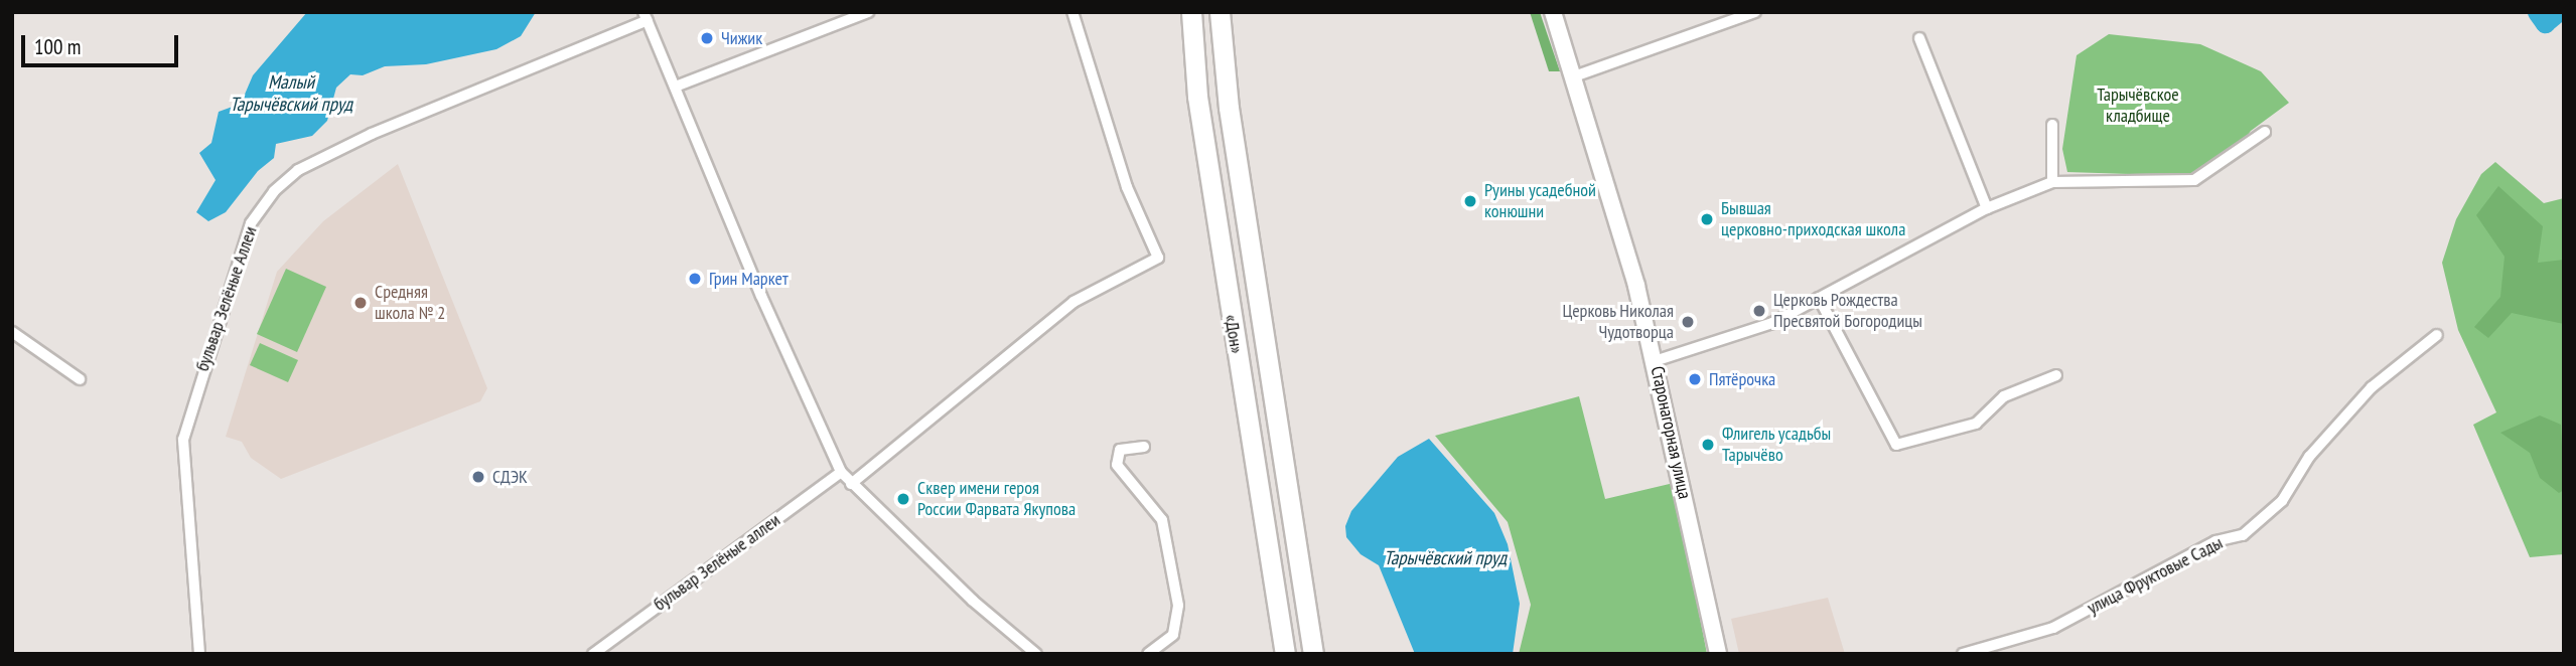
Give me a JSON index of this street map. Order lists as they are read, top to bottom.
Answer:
{
  "streets": {
    "highway": ["«Дон»"],
    "main road": ["Старонагорная улица"],
    "street": ["бульвар Зелёные Аллеи", "бульвар Зелёные аллеи", "улица Фруктовые Сады"]
  },
  "water": ["Малый Тарычёвский пруд", "Тарычёвский пруд"],
  "parks": ["Тарычёвское кладбище"],
  "places": [
    "Чижик",
    "Руины усадебной конюшни",
    "Бывшая церковно-приходская школа",
    "Грин Маркет",
    "Средняя школа № 2",
    "Церковь Рождества Пресвятой Богородицы",
    "Церковь Николая Чудотворца",
    "Пятёрочка",
    "Флигель усадьбы Тарычёво",
    "СДЭК",
    "Сквер имени героя России Фарвата Якупова"
  ],
  "scale_bar": "100 m"
}
